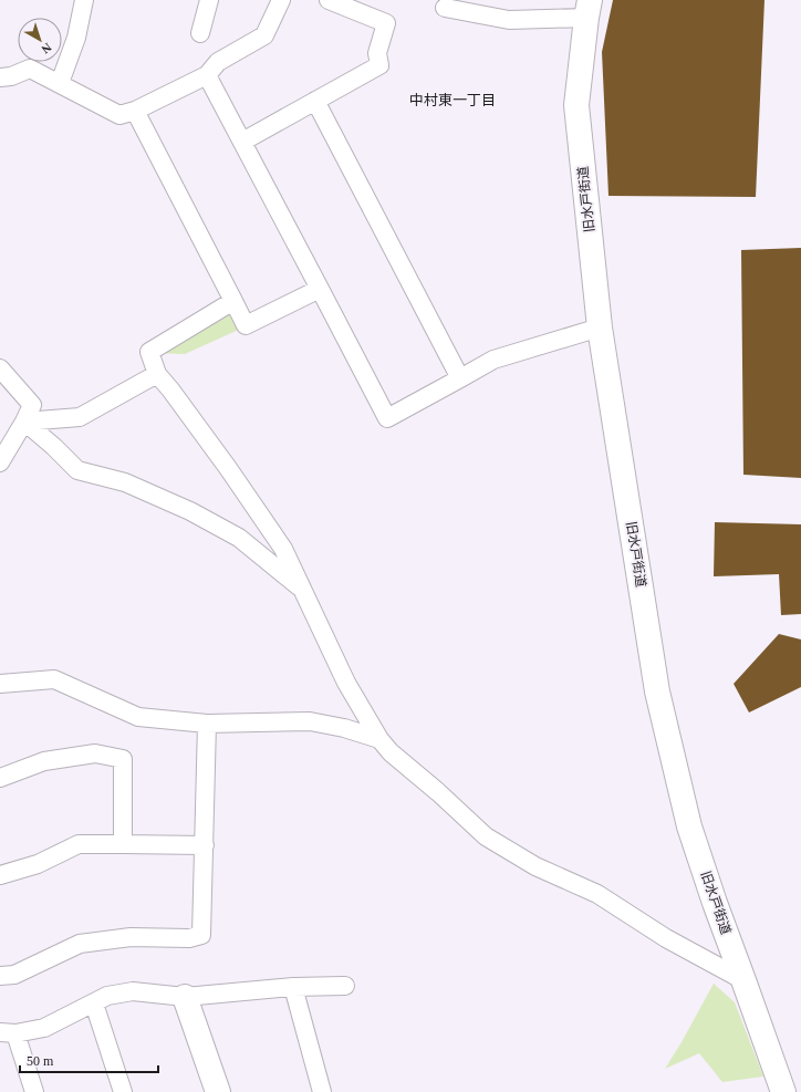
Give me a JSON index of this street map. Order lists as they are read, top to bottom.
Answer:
{
  "streets": {
    "street": ["旧水戸街道"]
  },
  "districts": ["中村東一丁目"],
  "scale_bar": "50 m",
  "north": "bottom right"
}
